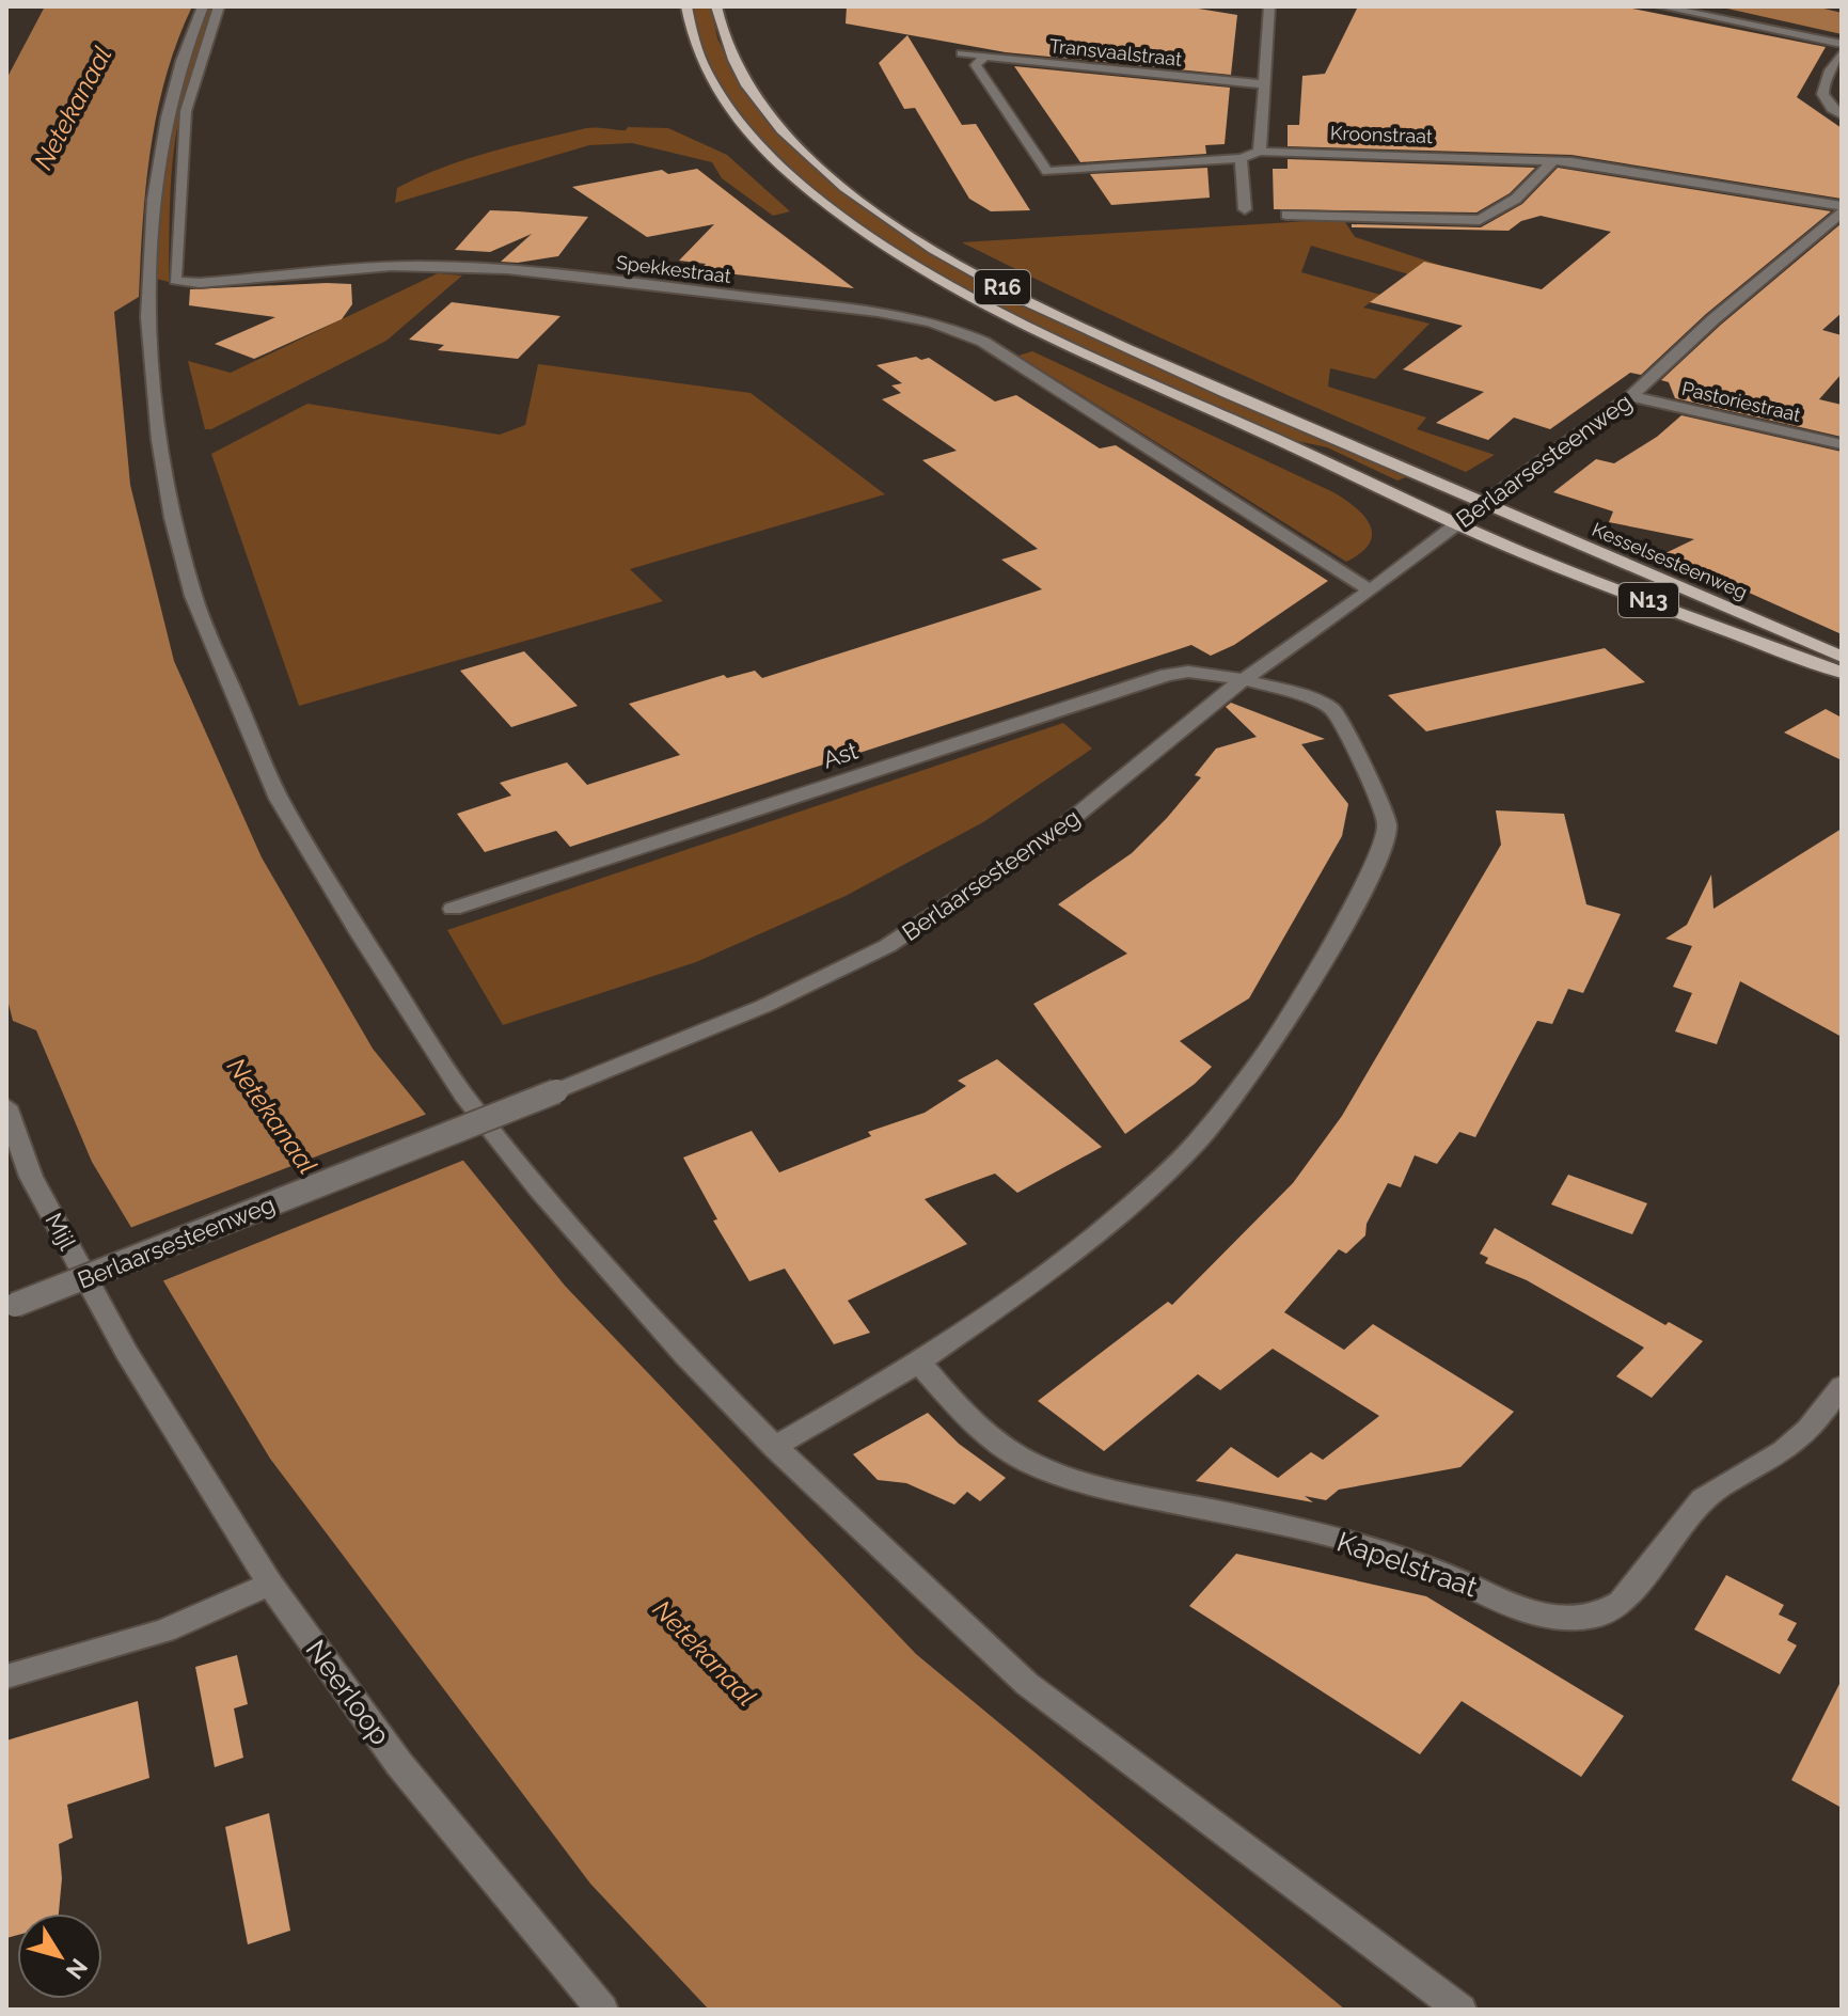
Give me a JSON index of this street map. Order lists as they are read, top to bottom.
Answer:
{
  "streets": {
    "main road": ["R16", "Kesselsesteenweg", "N13"],
    "street": [
      "Transvaalstraat",
      "Kroonstraat",
      "Spekkestraat",
      "Pastoriestraat",
      "Berlaarsesteenweg",
      "Ast",
      "Mijl",
      "Kapelstraat",
      "Neerloop"
    ]
  },
  "crossings": [
    ["Transvaalstraat", "Kroonstraat"],
    ["Kroonstraat", "Berlaarsesteenweg"],
    ["Spekkestraat", "Berlaarsesteenweg"],
    ["R16", "Berlaarsesteenweg"],
    ["R16", "Kesselsesteenweg"],
    ["Pastoriestraat", "Berlaarsesteenweg"],
    ["Berlaarsesteenweg", "Kesselsesteenweg"],
    ["Berlaarsesteenweg", "Ast"],
    ["Mijl", "Neerloop"]
  ],
  "water": ["Netekanaal"],
  "north": "bottom right"
}
